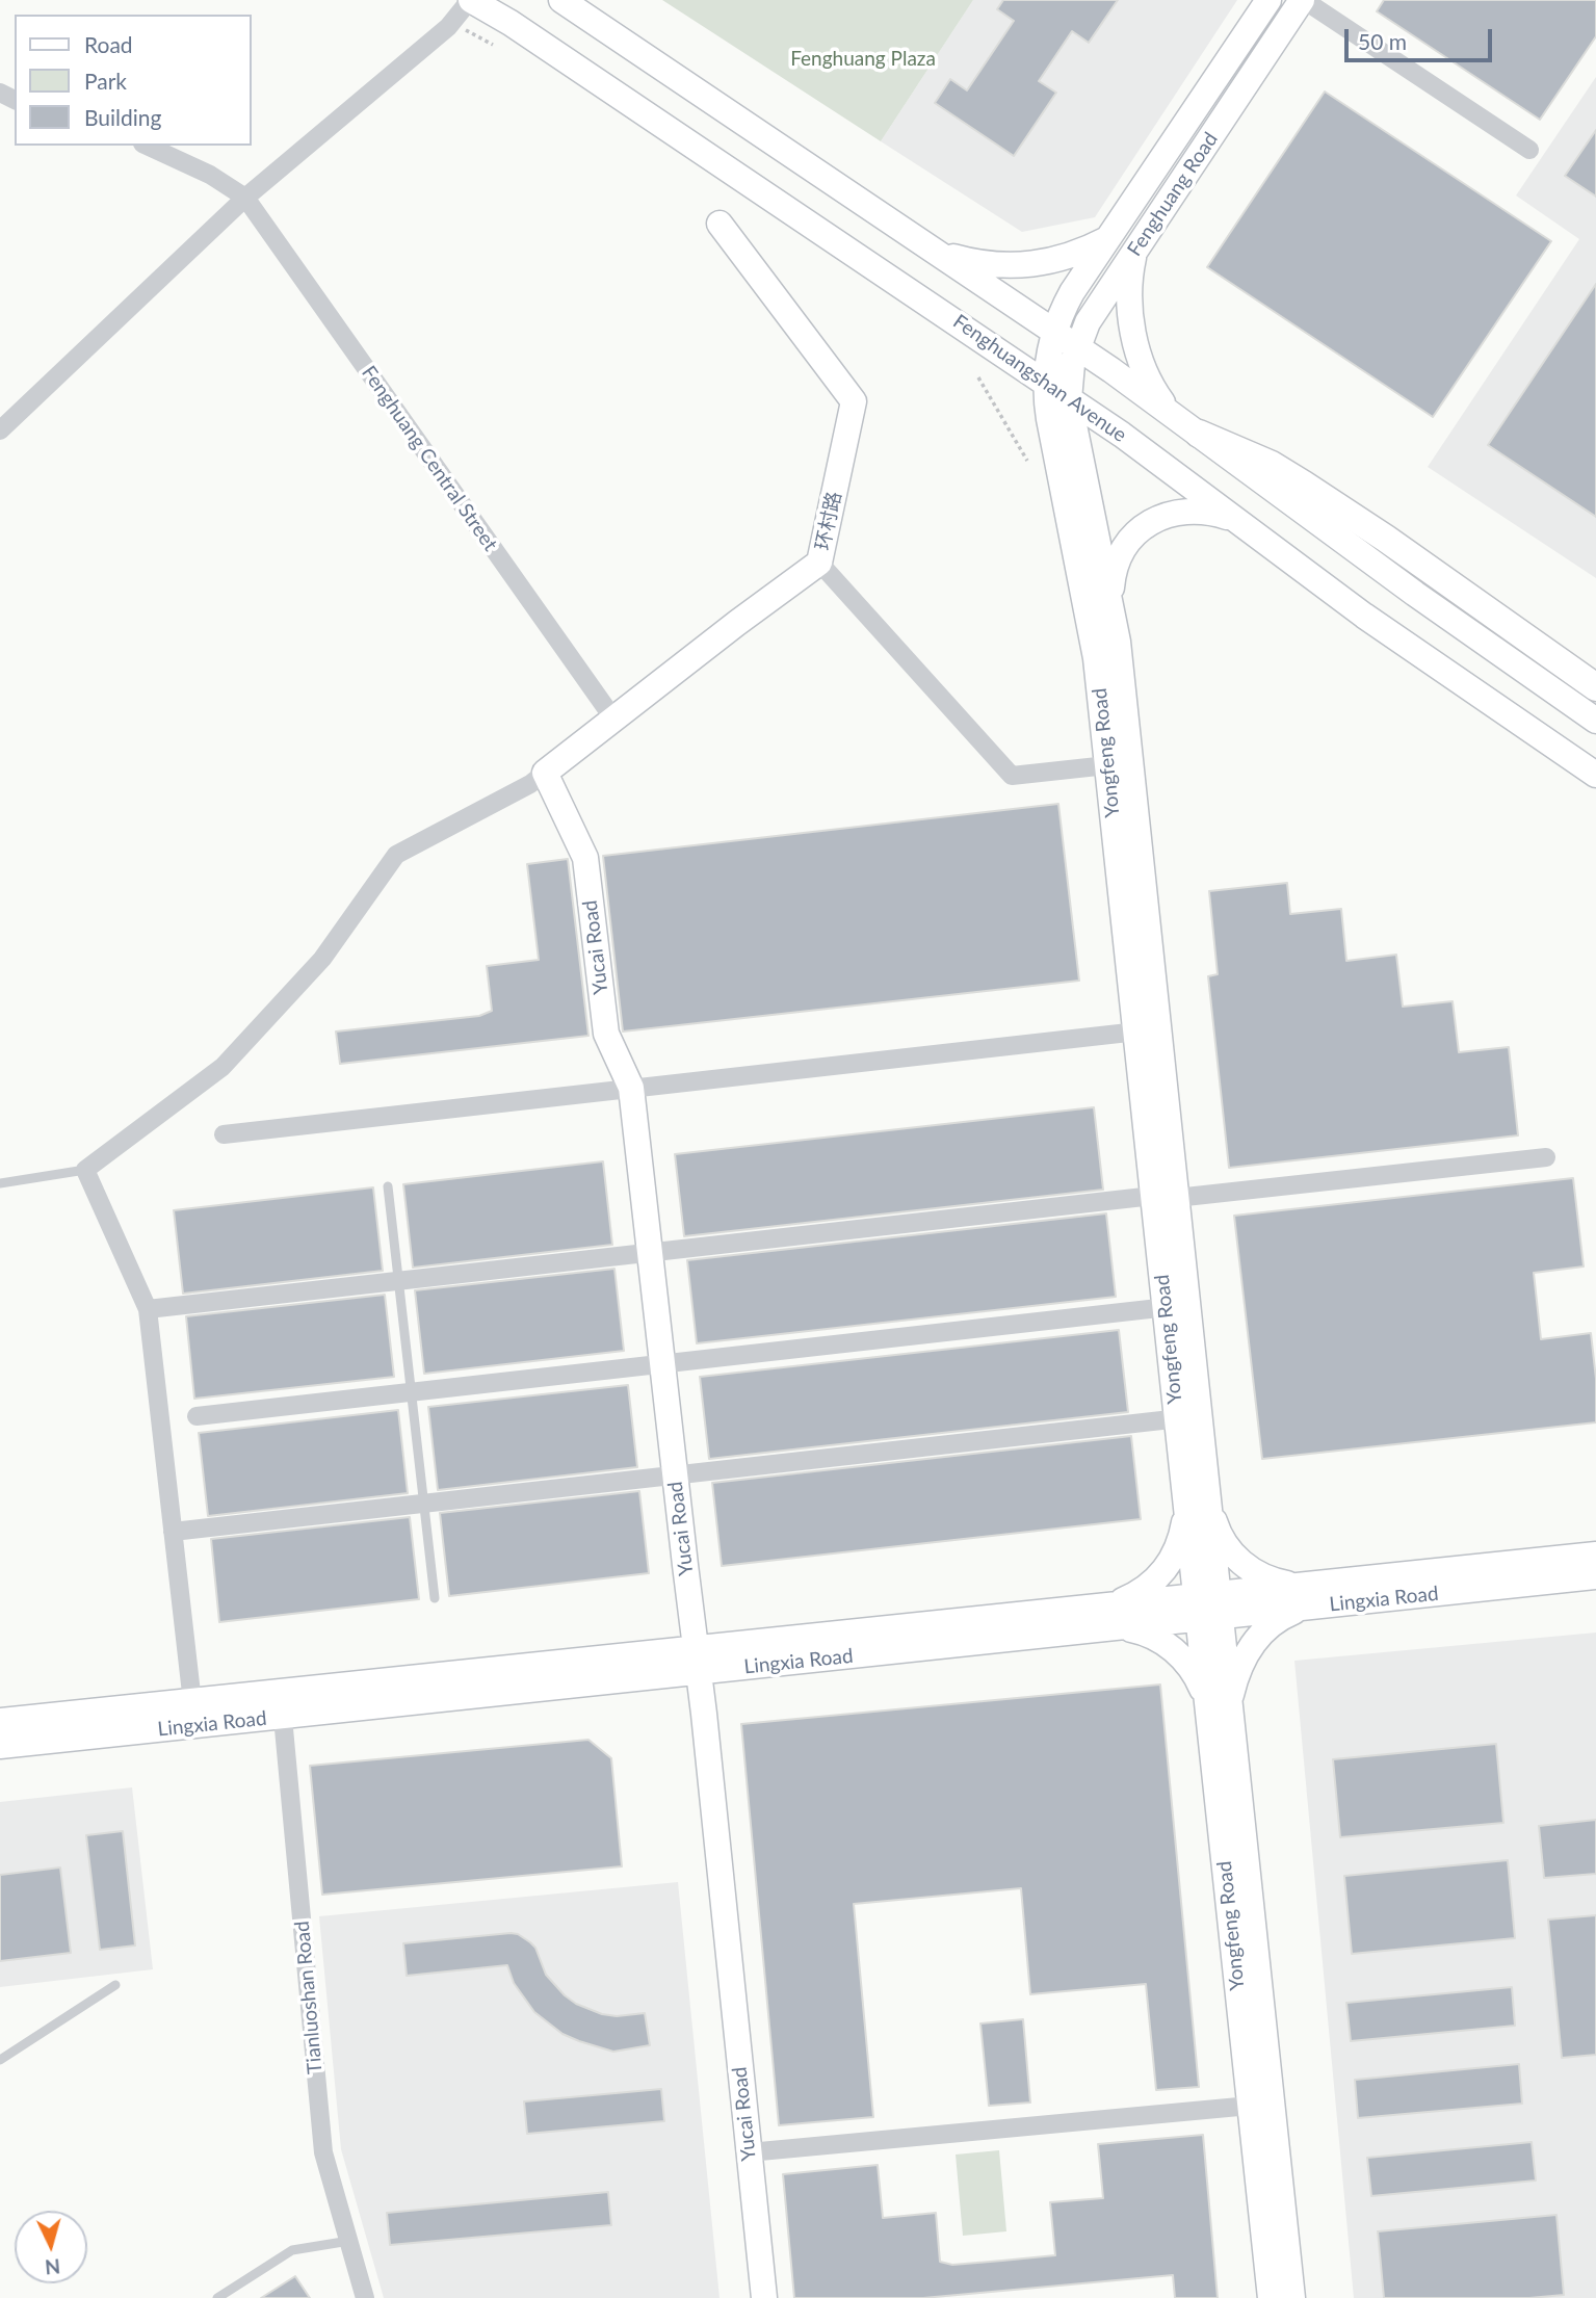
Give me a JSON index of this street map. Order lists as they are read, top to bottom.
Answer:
{
  "streets": {
    "street": [
      "Fenghuang Road",
      "Fenghuangshan Avenue",
      "Fenghuang Central Street",
      "环村路",
      "Yongfeng Road",
      "Yucai Road",
      "Lingxia Road",
      "Tianluoshan Road"
    ]
  },
  "crossings": [
    ["Fenghuang Road", "Fenghuangshan Avenue"],
    ["Fenghuang Road", "Yongfeng Road"],
    ["Fenghuangshan Avenue", "Yongfeng Road"],
    ["Fenghuang Central Street", "环村路"],
    ["环村路", "Yucai Road"],
    ["Yongfeng Road", "Lingxia Road"],
    ["Yucai Road", "Lingxia Road"],
    ["Lingxia Road", "Tianluoshan Road"]
  ],
  "parks": ["Fenghuang Plaza"],
  "legend": ["Road", "Park", "Building"],
  "scale_bar": "50 m",
  "north": "bottom"
}
